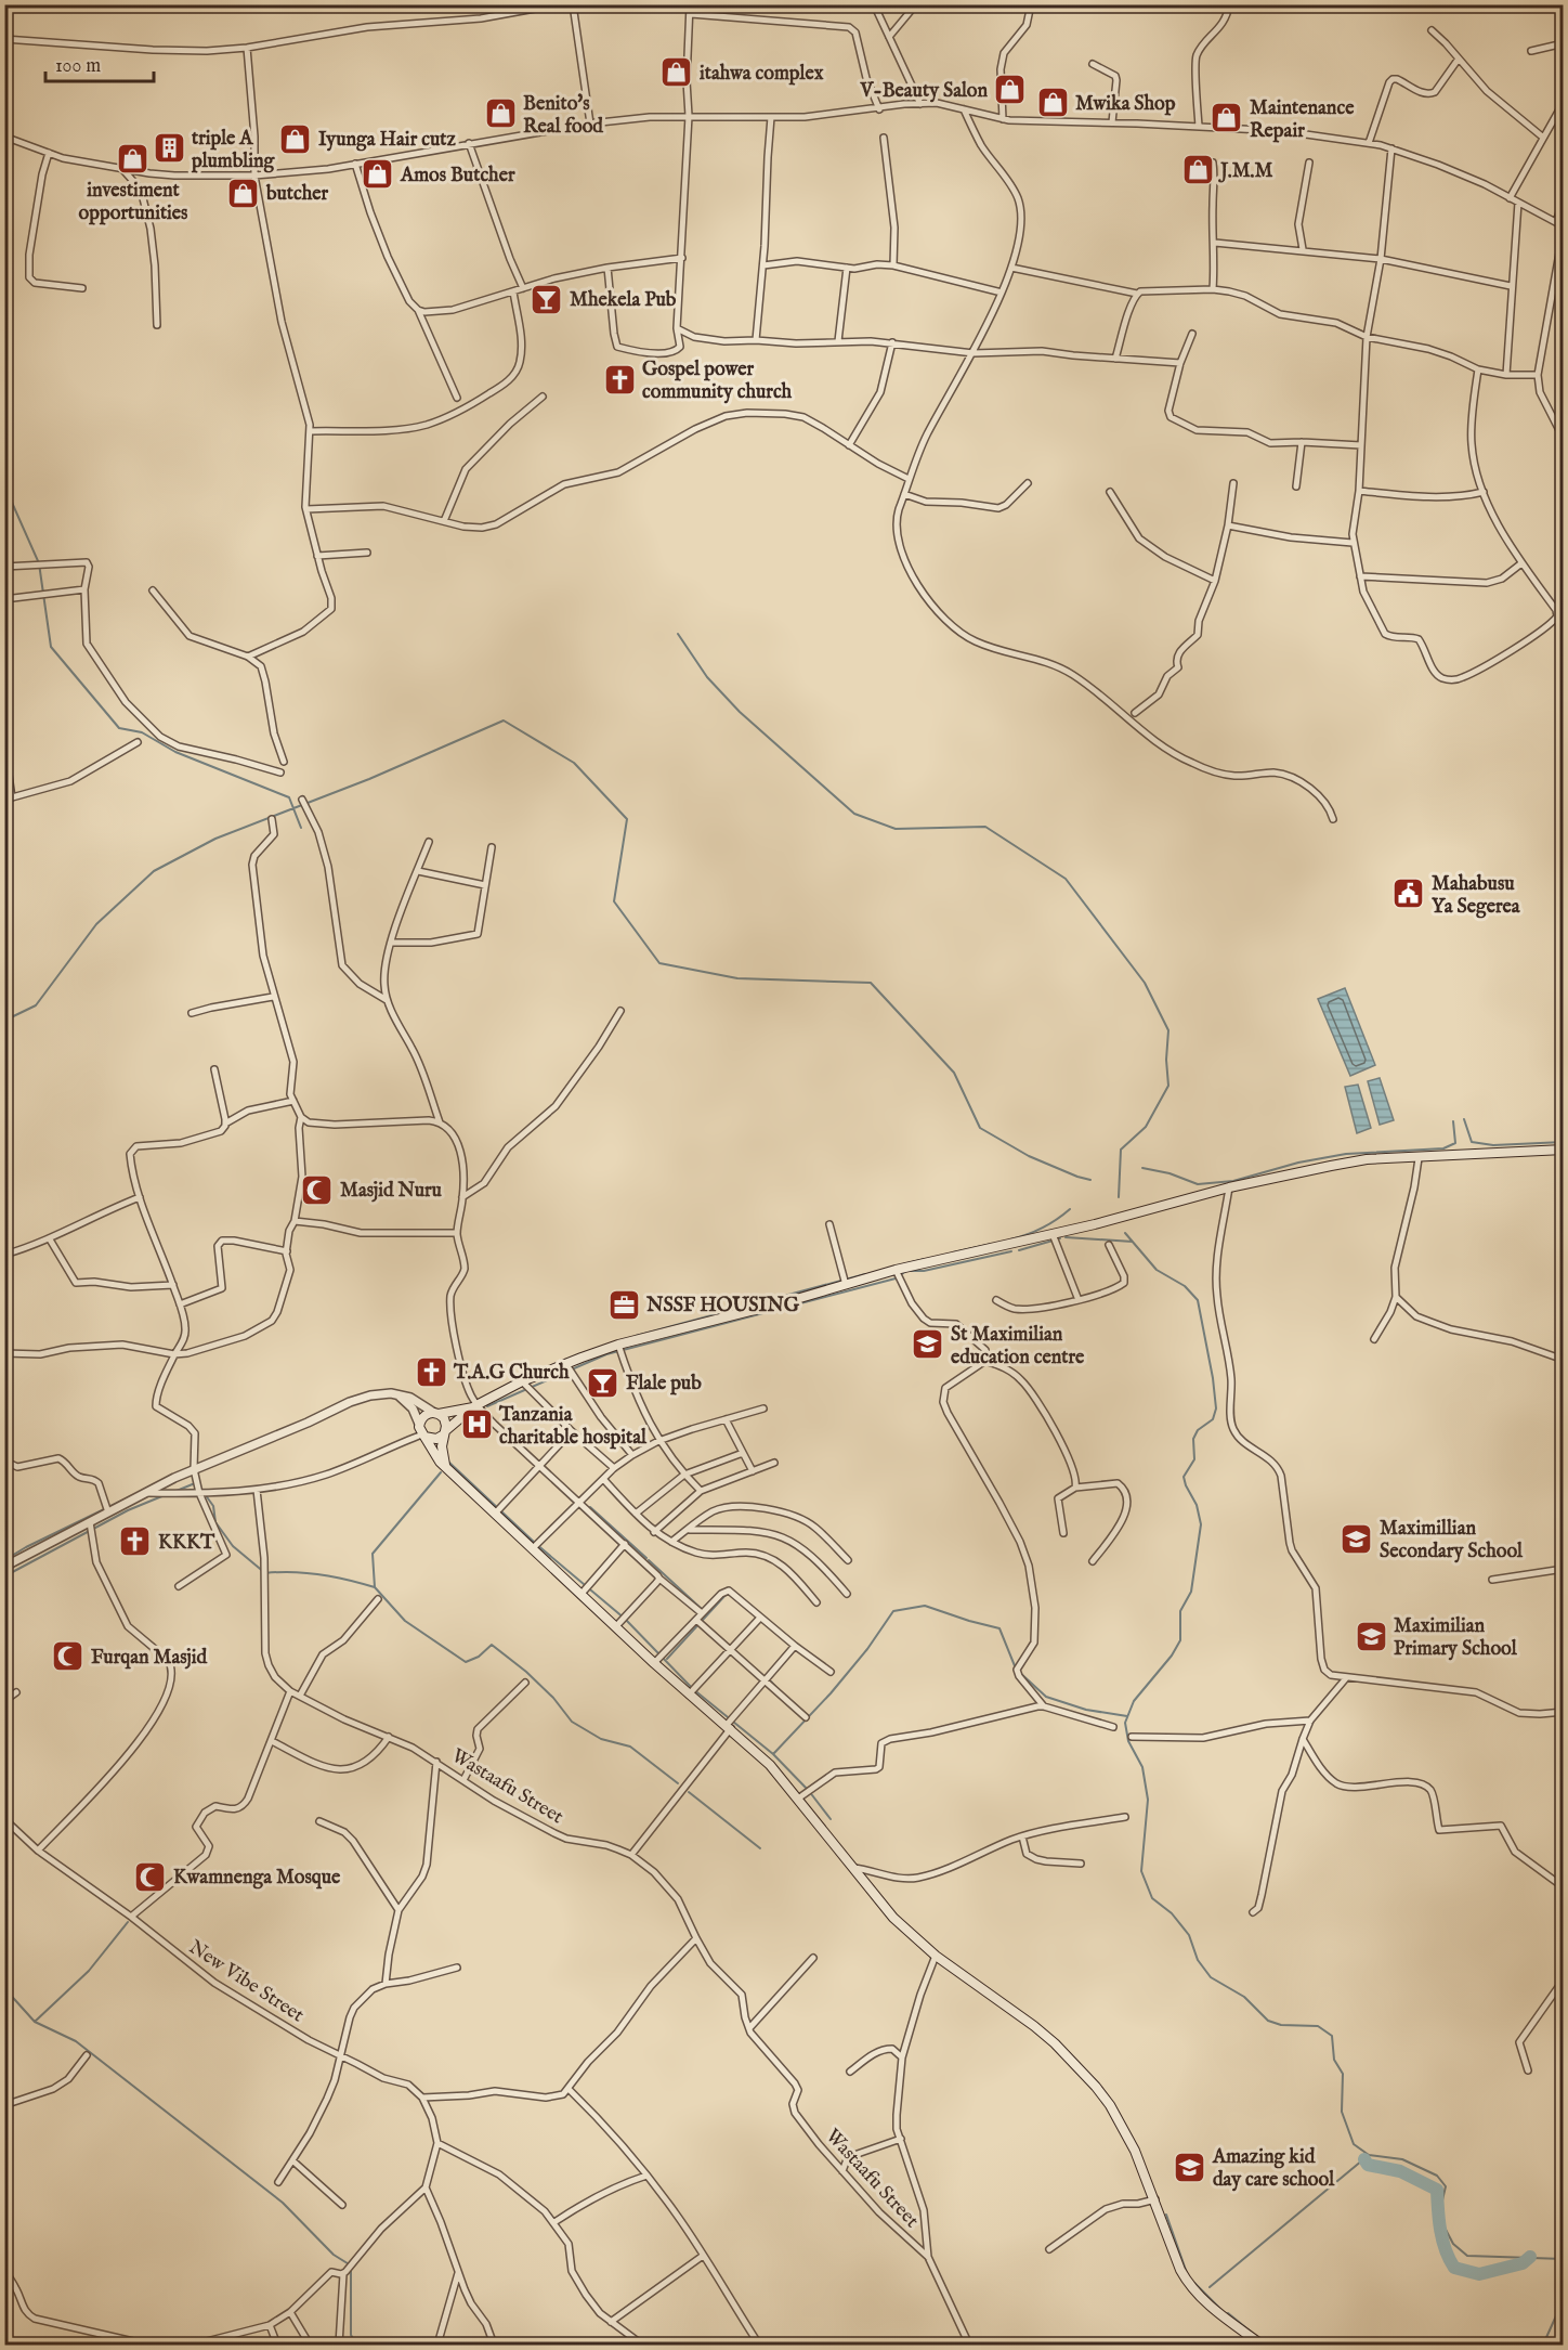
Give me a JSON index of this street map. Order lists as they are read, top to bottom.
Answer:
{
  "streets": {
    "street": ["Wastaafu Street", "New Vibe Street"]
  },
  "places": {
    "shop": [
      "itahwa complex",
      "V-Beauty Salon",
      "Mwika Shop",
      "Benito's Real food",
      "Maintenance Repair",
      "Iyunga Hair cutz",
      "investiment opportunities",
      "J.M.M",
      "Amos Butcher",
      "butcher"
    ],
    "building": ["triple A plumbling"],
    "bar": ["Mhekela Pub", "Flale pub"],
    "church": ["Gospel power community church", "T.A.G Church", "KKKT"],
    "public building": ["Mahabusu Ya Segerea"],
    "mosque": ["Masjid Nuru", "Furqan Masjid", "Kwamnenga Mosque"],
    "office": ["NSSF HOUSING"],
    "school or university": [
      "St Maximilian education centre",
      "Maximillian Secondary School",
      "Maximilian Primary School",
      "Amazing kid day care school"
    ],
    "hospital": ["Tanzania charitable hospital"]
  },
  "scale_bar": "100 m"
}
